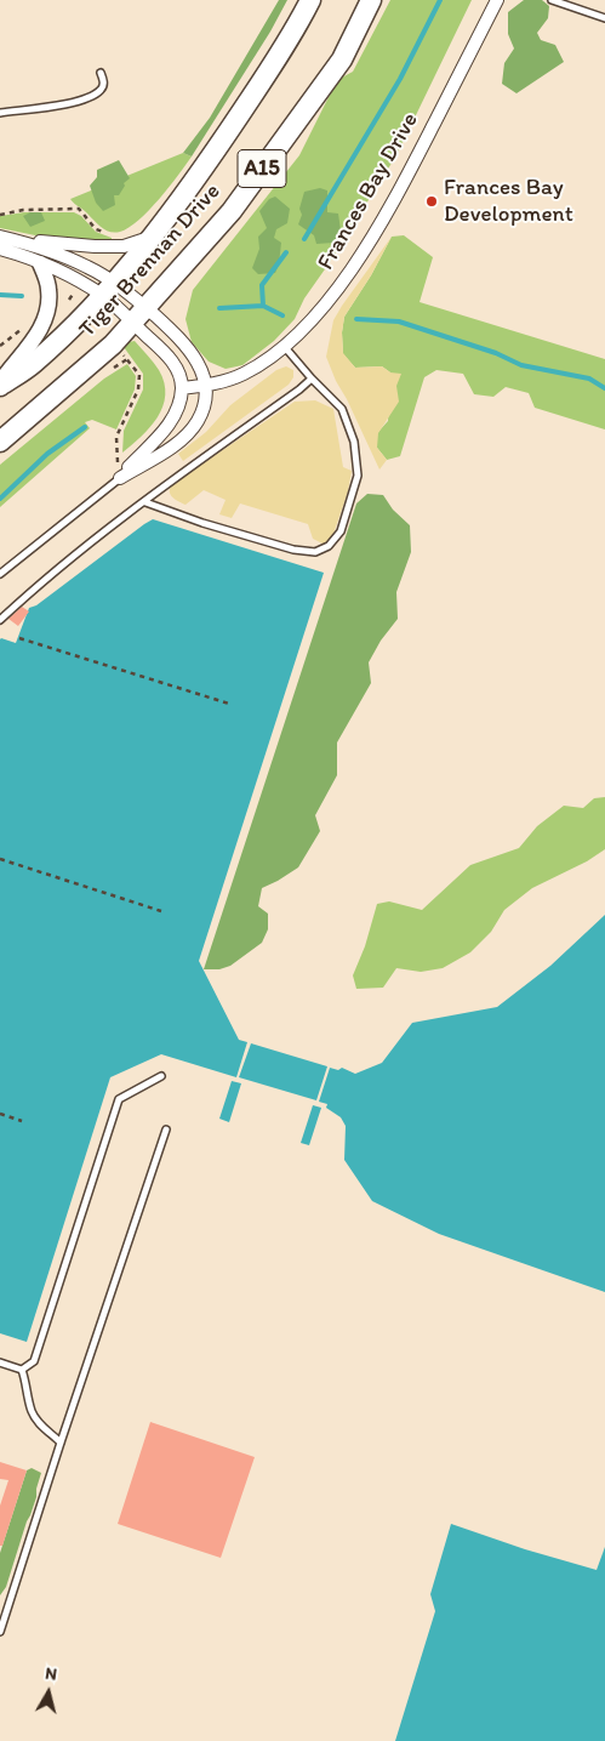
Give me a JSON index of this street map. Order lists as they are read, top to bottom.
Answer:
{
  "streets": {
    "main road": ["A15", "Tiger Brennan Drive"],
    "street": ["Frances Bay Drive"]
  },
  "places": ["Frances Bay Development"],
  "north": "top"
}
